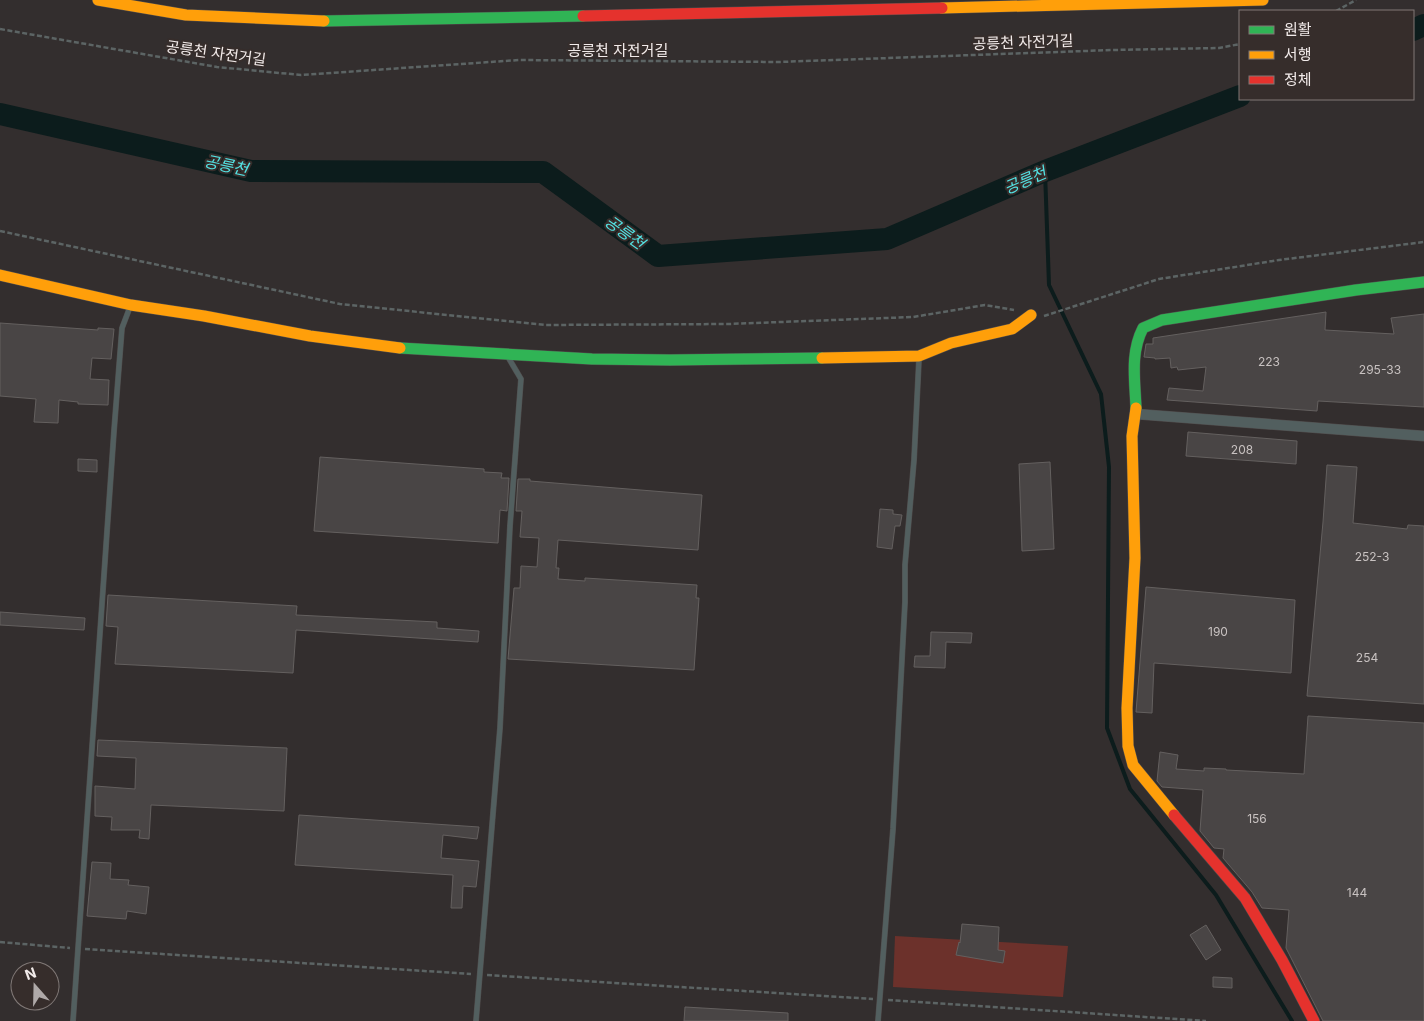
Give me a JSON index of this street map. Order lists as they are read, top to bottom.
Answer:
{
  "streets": {
    "path": ["공릉천 자전거길"]
  },
  "water": ["공릉천"],
  "house_numbers": [
    "223",
    "295-33",
    "208",
    "252-3",
    "190",
    "254",
    "156",
    "144"
  ],
  "legend": ["원활", "서행", "정체"],
  "north": "top"
}
